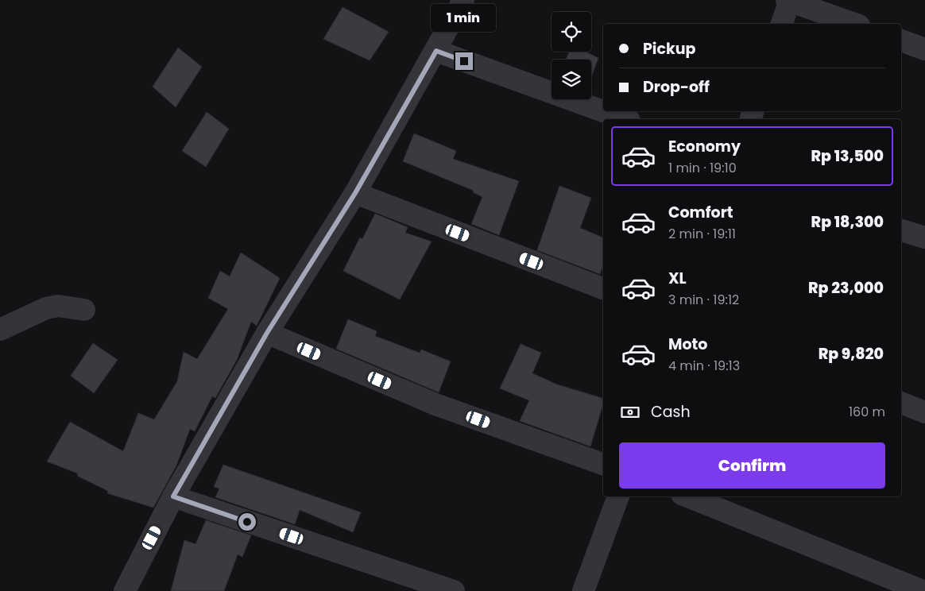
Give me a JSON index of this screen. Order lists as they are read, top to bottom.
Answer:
{
  "page": {
    "bubble": "1 min",
    "banner": ["Pickup", "Drop-off"],
    "list": [
      {
        "name": "Economy",
        "note": "1 min · 19:10",
        "value": "Rp 13,500"
      },
      {
        "name": "Comfort",
        "note": "2 min · 19:11",
        "value": "Rp 18,300"
      },
      {
        "name": "XL",
        "note": "3 min · 19:12",
        "value": "Rp 23,000"
      },
      {
        "name": "Moto",
        "note": "4 min · 19:13",
        "value": "Rp 9,820"
      }
    ],
    "pay": ["Cash", "160 m"],
    "buttons": "Confirm"
  }
}
